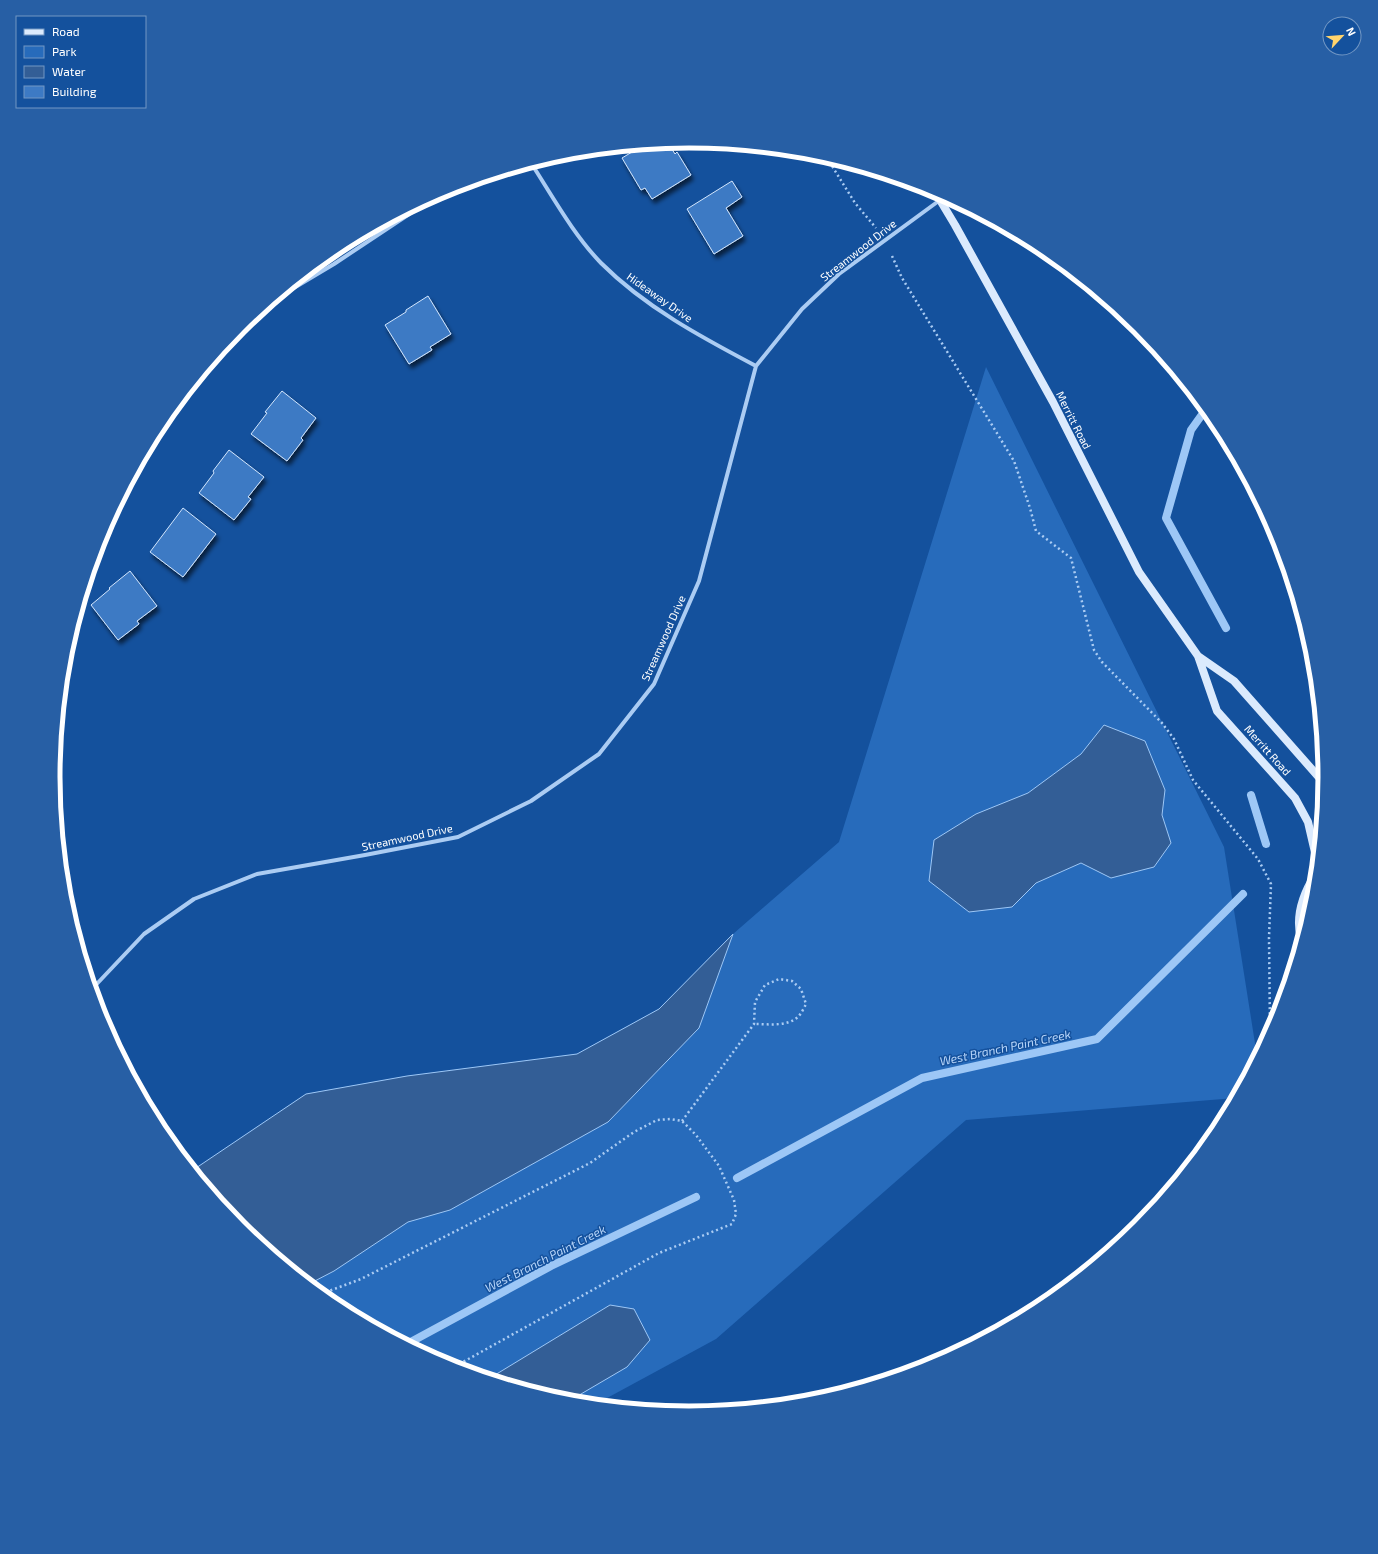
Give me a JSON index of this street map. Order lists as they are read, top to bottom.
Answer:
{
  "streets": {
    "street": ["Streamwood Drive", "Hideaway Drive", "Merritt Road"]
  },
  "crossings": [
    ["Streamwood Drive", "Hideaway Drive"],
    ["Streamwood Drive", "Merritt Road"]
  ],
  "water": ["West Branch Paint Creek"],
  "legend": [
    "Road",
    "Park",
    "Water",
    "Building"
  ],
  "north": "top right"
}
